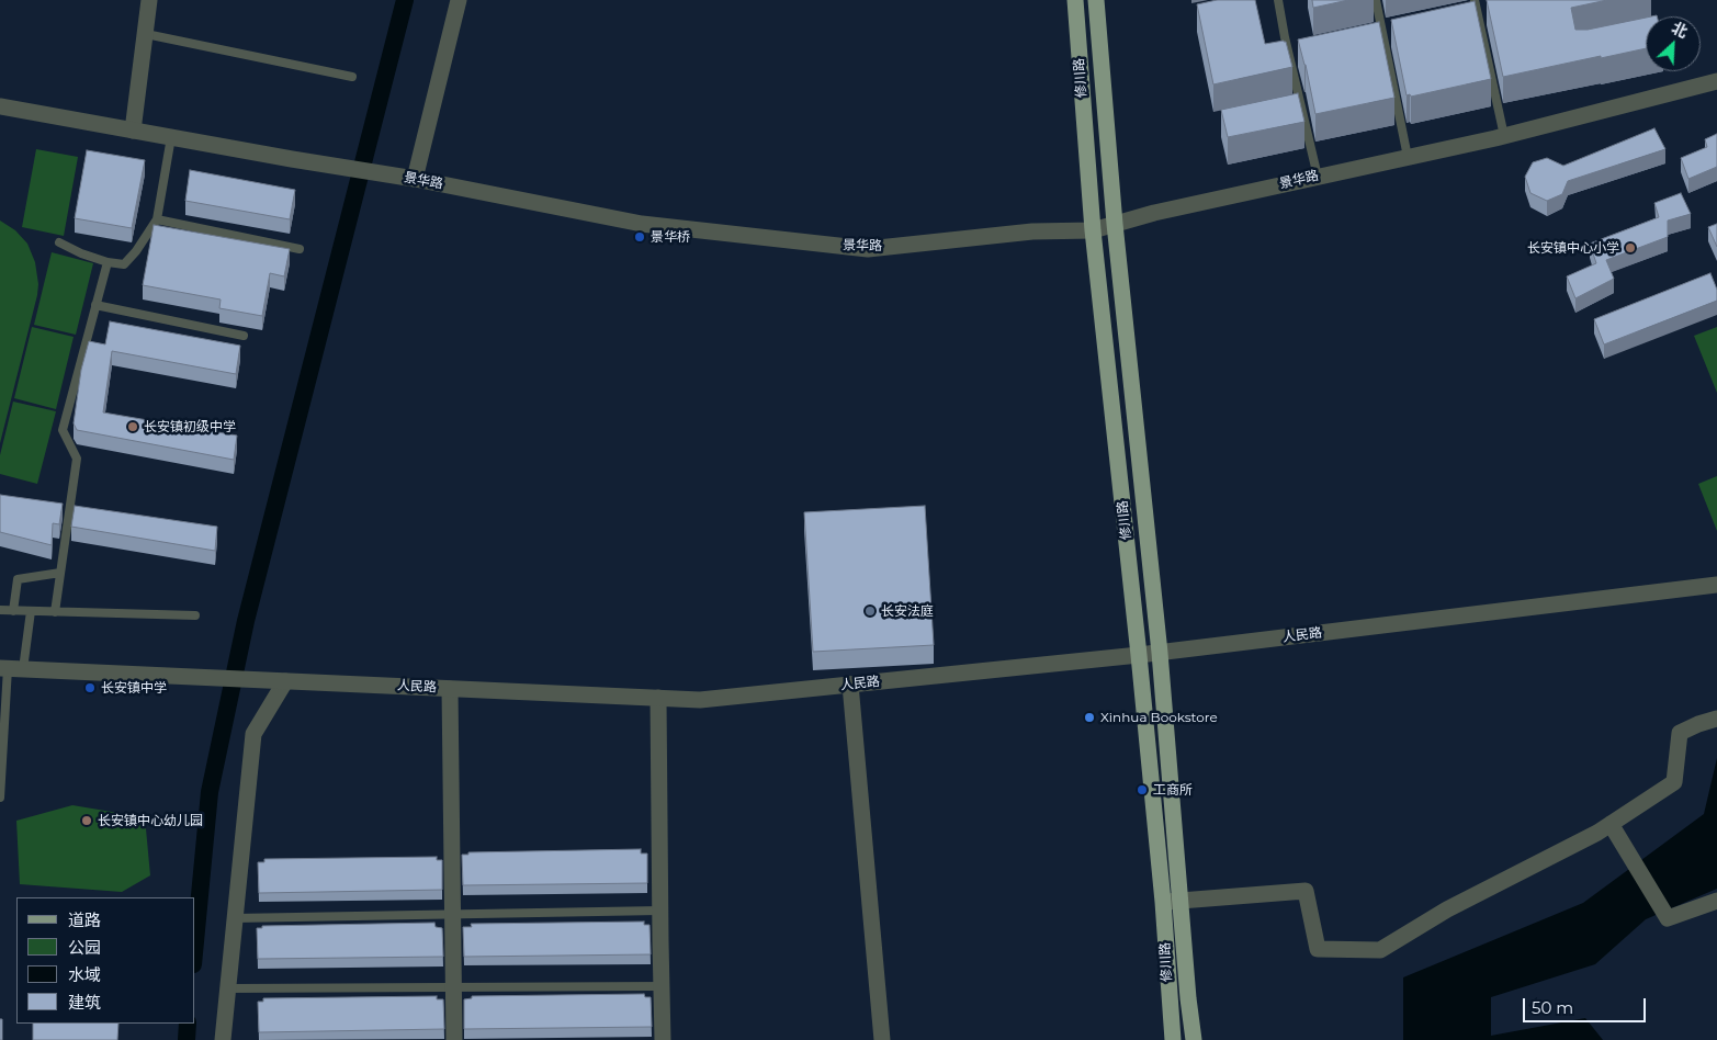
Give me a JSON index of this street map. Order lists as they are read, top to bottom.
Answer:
{
  "streets": {
    "main road": ["修川路"],
    "street": ["景华路", "人民路"]
  },
  "crossings": [
    ["修川路", "景华路"],
    ["修川路", "人民路"]
  ],
  "places": [
    "景华桥",
    "长安镇中心小学",
    "长安镇初级中学",
    "长安法庭",
    "长安镇中学",
    "Xinhua Bookstore",
    "工商所",
    "长安镇中心幼儿园"
  ],
  "legend": [
    "道路",
    "公园",
    "水域",
    "建筑"
  ],
  "scale_bar": "50 m",
  "north": "top right"
}
